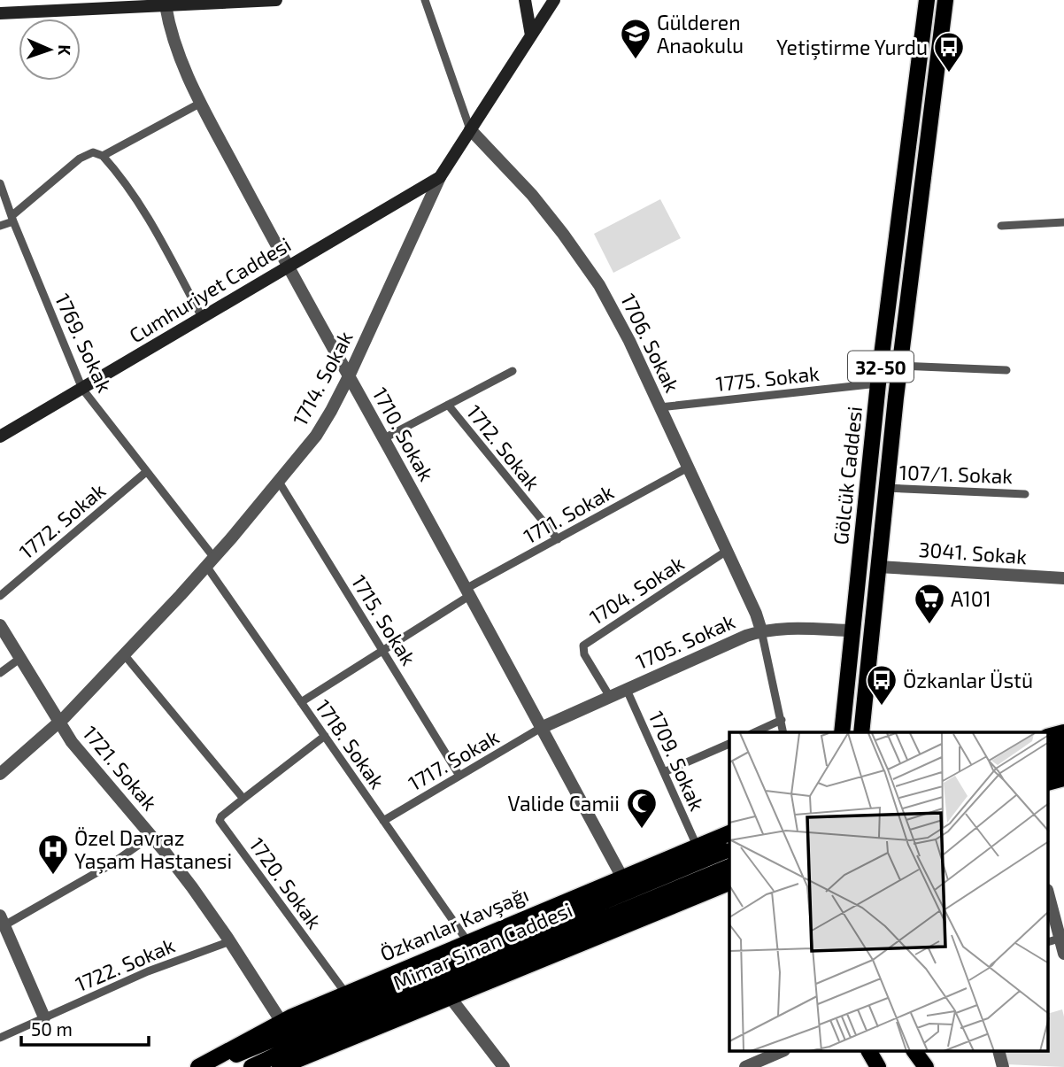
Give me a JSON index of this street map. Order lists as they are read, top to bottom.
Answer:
{
  "streets": {
    "main road": [
      "32-50",
      "Gölcük Caddesi",
      "Özkanlar Kavşağı",
      "Mimar Sinan Caddesi"
    ],
    "street": [
      "Cumhuriyet Caddesi",
      "1706. Sokak",
      "1714. Sokak",
      "1710. Sokak",
      "3041. Sokak",
      "1705. Sokak",
      "1721. Sokak"
    ],
    "lane": [
      "1769. Sokak",
      "1775. Sokak",
      "1712. Sokak",
      "107/1. Sokak",
      "1711. Sokak",
      "1772. Sokak",
      "1704. Sokak",
      "1715. Sokak",
      "1718. Sokak",
      "1717. Sokak",
      "1709. Sokak",
      "1720. Sokak",
      "1722. Sokak"
    ]
  },
  "crossings": [
    ["Cumhuriyet Caddesi", "1769. Sokak"],
    ["Cumhuriyet Caddesi", "1714. Sokak"],
    ["Cumhuriyet Caddesi", "1710. Sokak"],
    ["1769. Sokak", "1714. Sokak"],
    ["1769. Sokak", "1772. Sokak"],
    ["1769. Sokak", "1718. Sokak"],
    ["1706. Sokak", "1714. Sokak"],
    ["1706. Sokak", "1775. Sokak"],
    ["1706. Sokak", "1711. Sokak"],
    ["1706. Sokak", "1704. Sokak"],
    ["1706. Sokak", "1705. Sokak"],
    ["1714. Sokak", "1710. Sokak"],
    ["1714. Sokak", "1715. Sokak"],
    ["1714. Sokak", "1718. Sokak"],
    ["1714. Sokak", "1721. Sokak"],
    ["1775. Sokak", "Gölcük Caddesi"],
    ["1710. Sokak", "1711. Sokak"],
    ["1710. Sokak", "1705. Sokak"],
    ["1710. Sokak", "1717. Sokak"],
    ["1710. Sokak", "Özkanlar Kavşağı"],
    ["1712. Sokak", "1711. Sokak"],
    ["107/1. Sokak", "Gölcük Caddesi"],
    ["Gölcük Caddesi", "3041. Sokak"],
    ["Gölcük Caddesi", "1705. Sokak"],
    ["1711. Sokak", "1715. Sokak"],
    ["1711. Sokak", "1718. Sokak"],
    ["1704. Sokak", "1705. Sokak"],
    ["1715. Sokak", "1717. Sokak"],
    ["1705. Sokak", "1717. Sokak"],
    ["1705. Sokak", "1709. Sokak"],
    ["1718. Sokak", "1717. Sokak"],
    ["1718. Sokak", "Özkanlar Kavşağı"],
    ["1709. Sokak", "Özkanlar Kavşağı"],
    ["1721. Sokak", "Özkanlar Kavşağı"],
    ["1721. Sokak", "1722. Sokak"],
    ["1720. Sokak", "Özkanlar Kavşağı"]
  ],
  "places": {
    "school or university": ["Gülderen Anaokulu"],
    "bus stop": ["Yetiştirme Yurdu", "Özkanlar Üstü"],
    "supermarket": ["A101"],
    "mosque": ["Valide Camii"],
    "hospital": ["Özel Davraz Yaşam Hastanesi"]
  },
  "scale_bar": "50 m",
  "north": "right"
}
